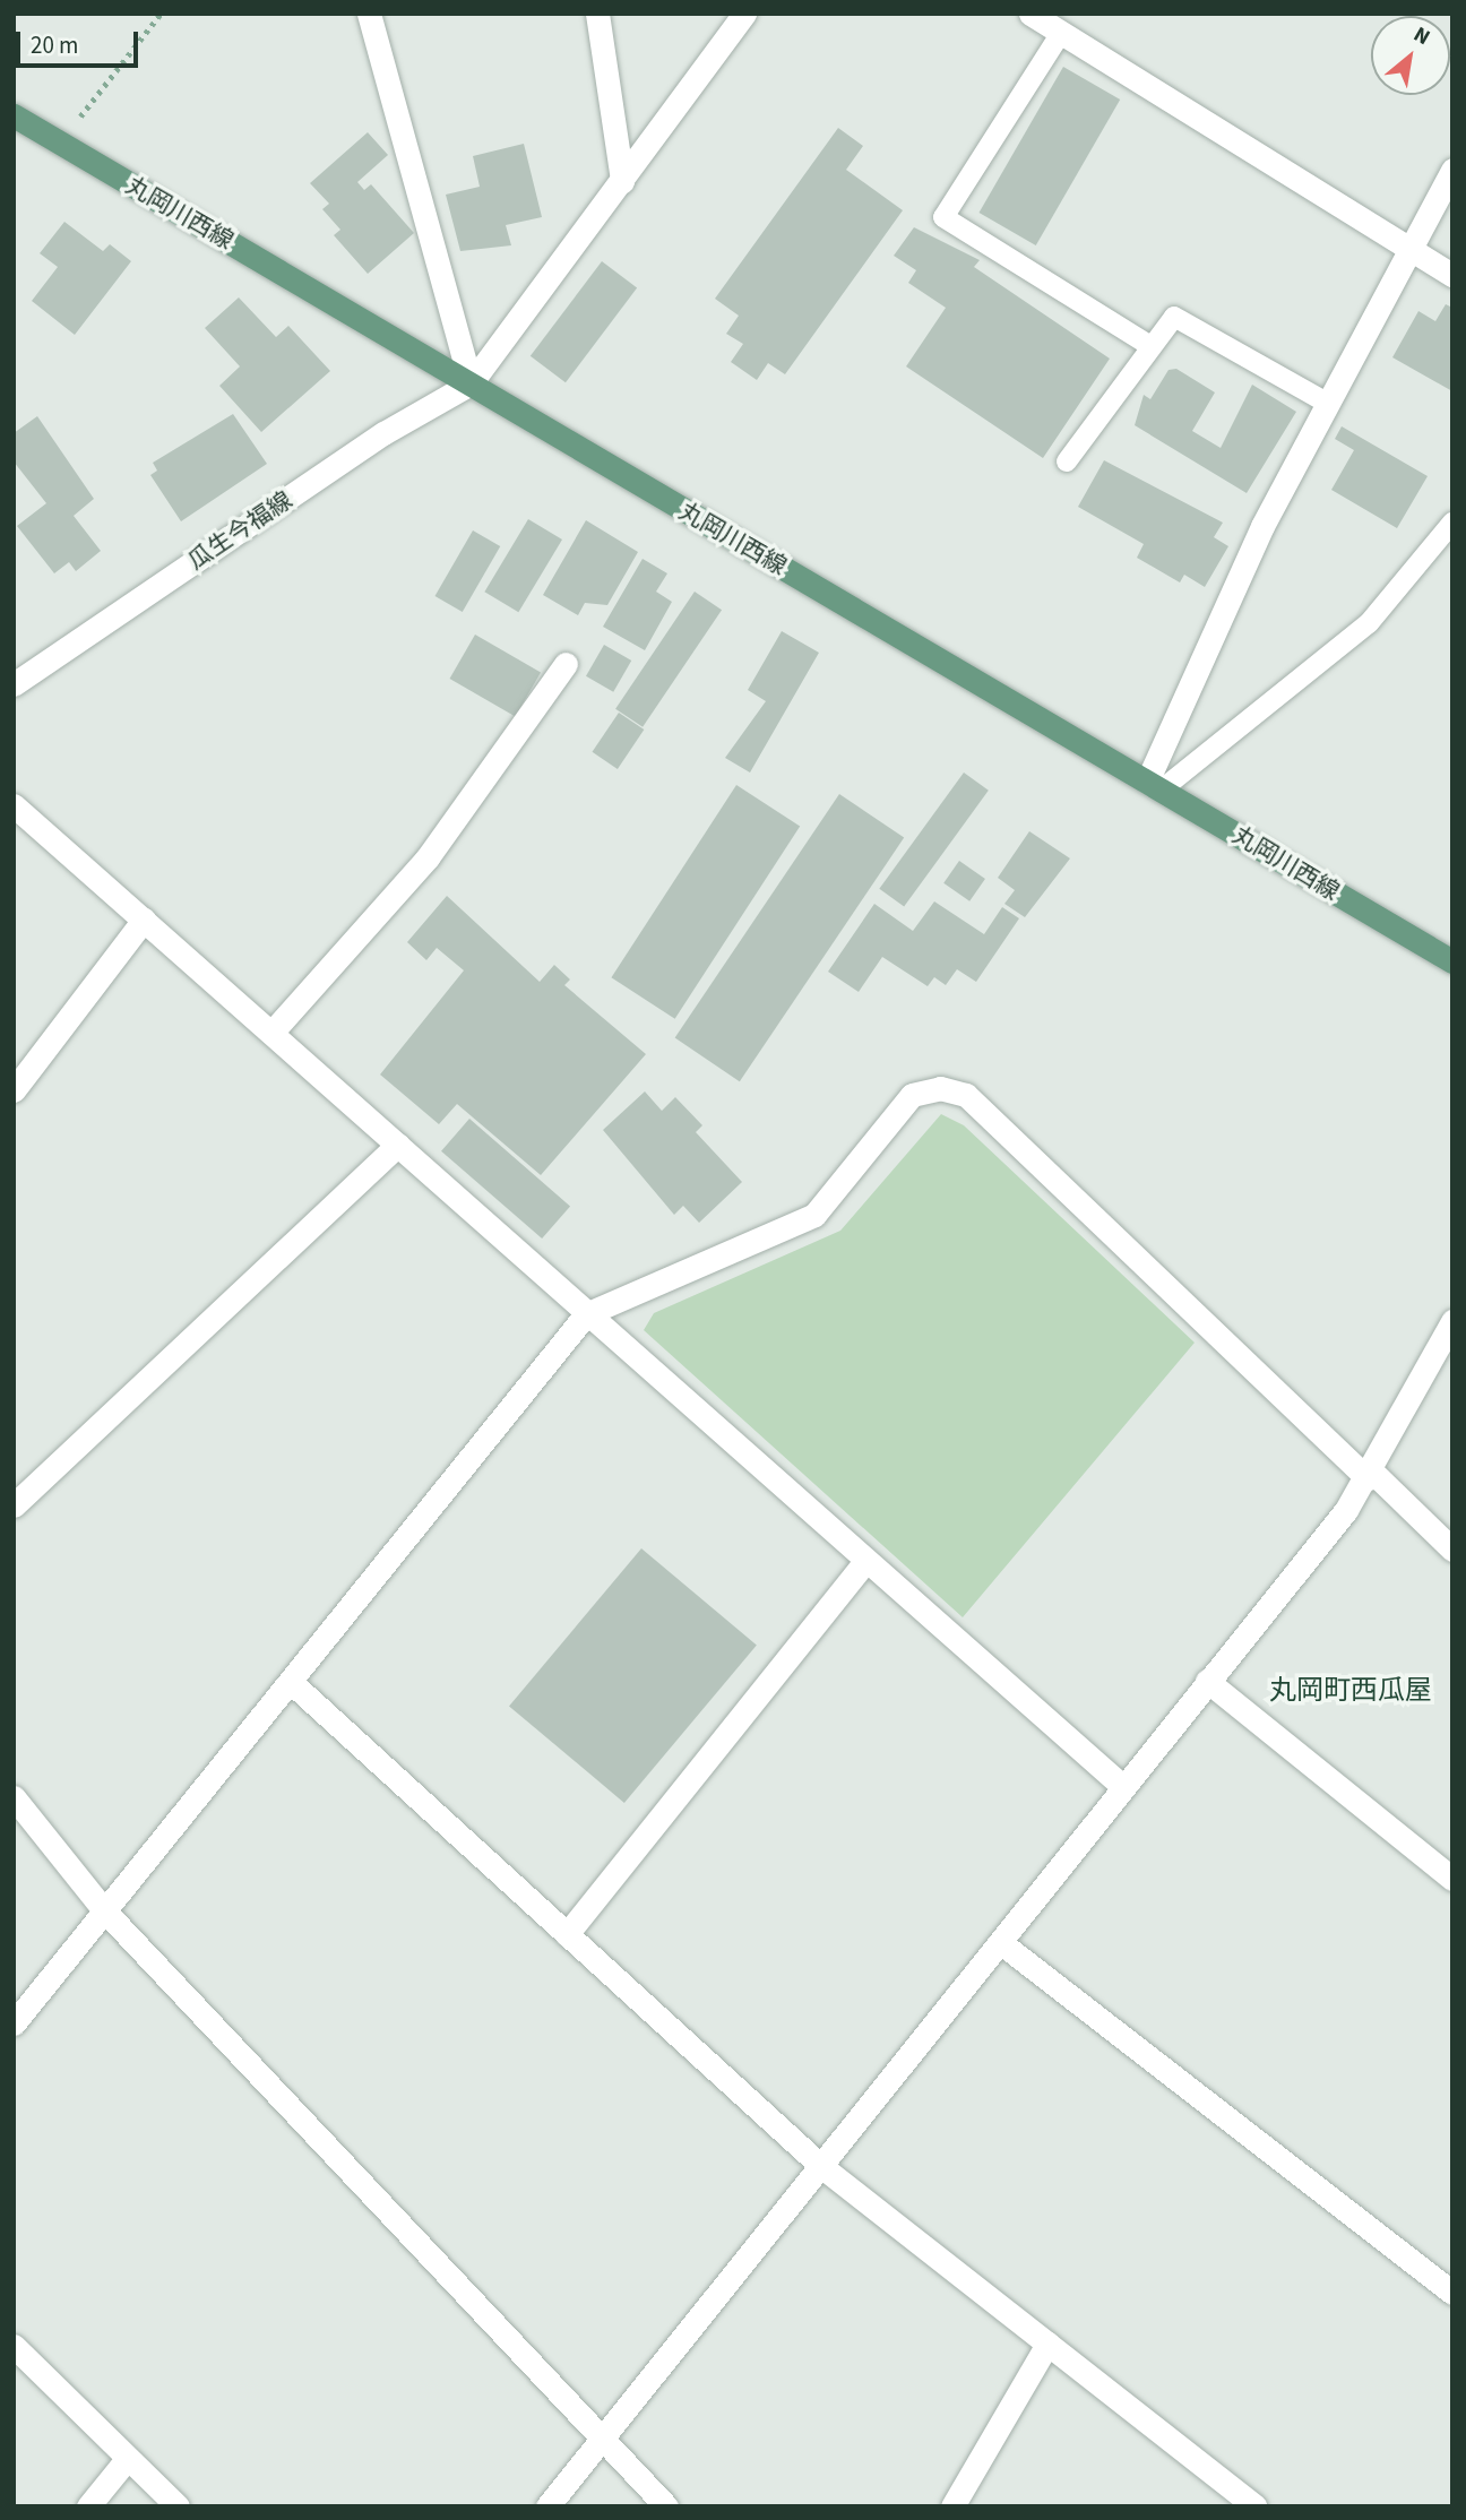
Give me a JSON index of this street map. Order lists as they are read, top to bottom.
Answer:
{
  "streets": {
    "main road": ["丸岡川西線"],
    "street": ["瓜生今福線"]
  },
  "crossings": [
    ["丸岡川西線", "瓜生今福線"]
  ],
  "districts": ["丸岡町西瓜屋"],
  "scale_bar": "20 m",
  "north": "top right"
}
